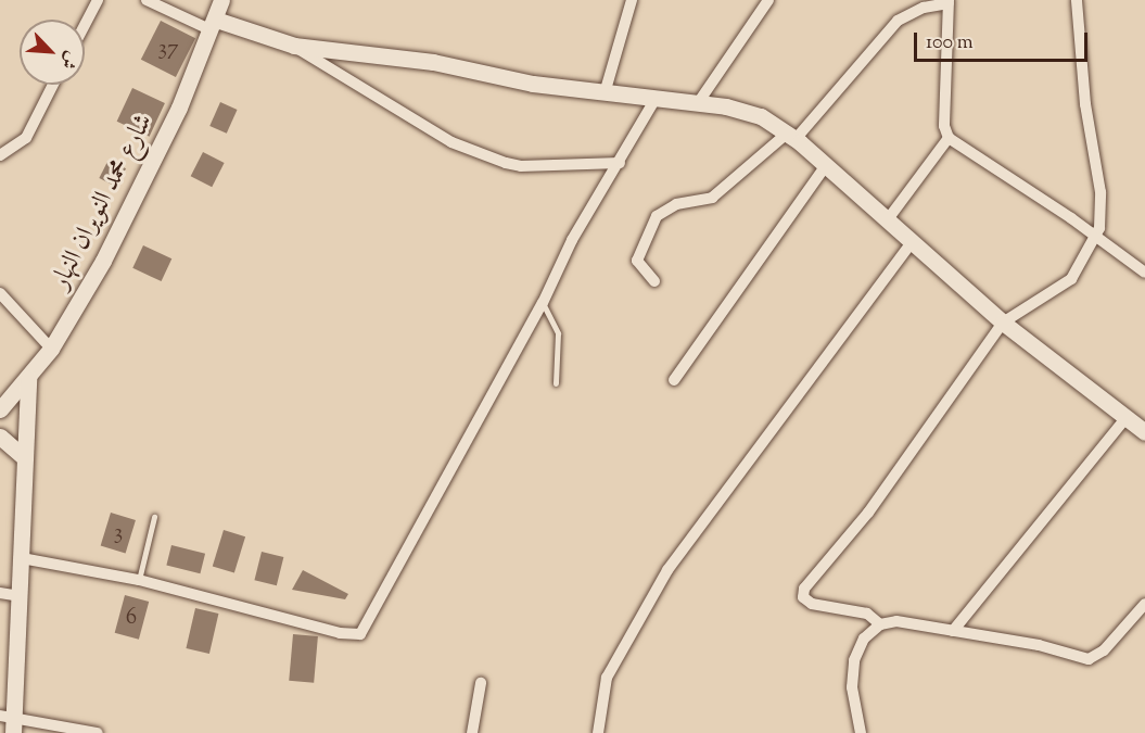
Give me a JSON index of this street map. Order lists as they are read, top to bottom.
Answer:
{
  "streets": {
    "street": ["شارع محمد النويران النهار"]
  },
  "house_numbers": ["37", "3", "6"],
  "scale_bar": "100 m",
  "north": "bottom right"
}
